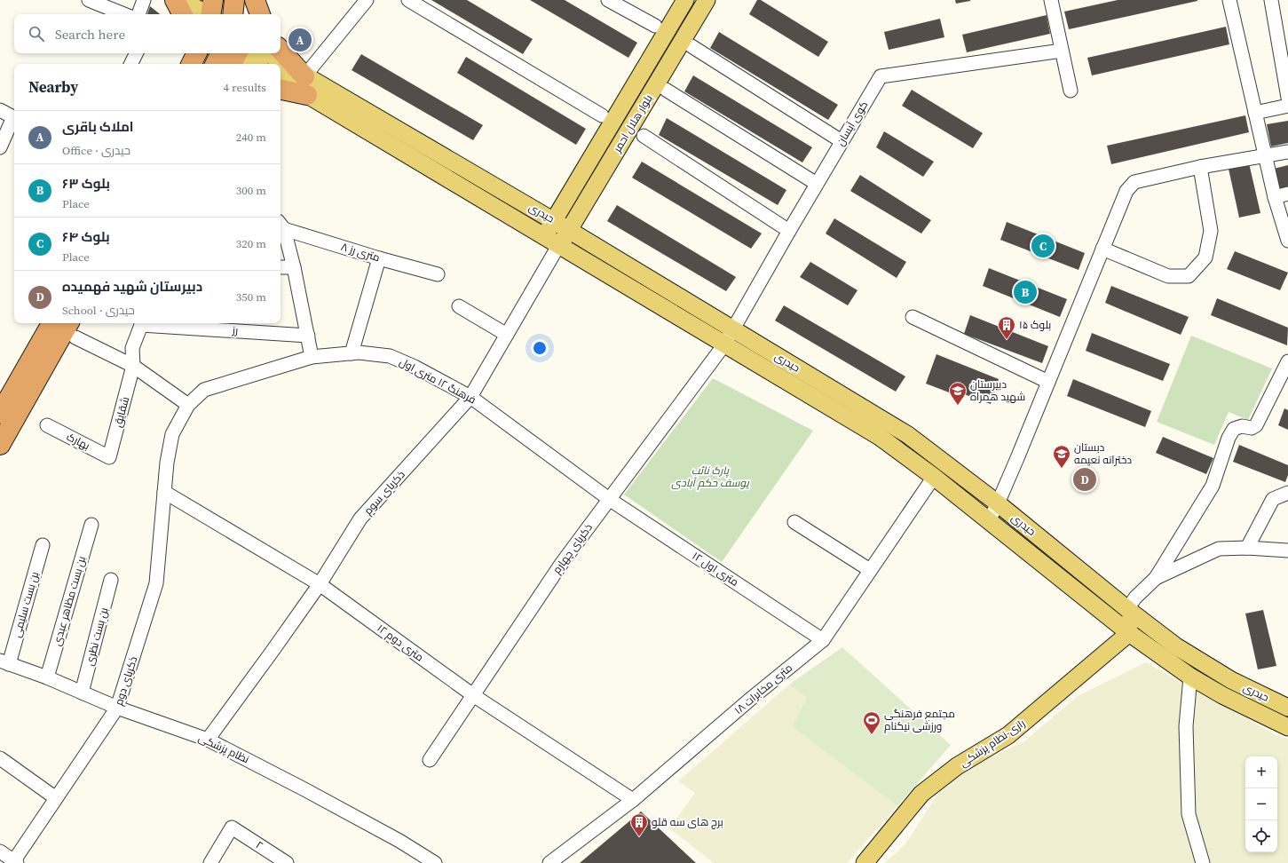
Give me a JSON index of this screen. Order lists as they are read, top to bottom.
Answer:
{
  "streets": {
    "main road": ["بلوار هلال احمر", "حیدری", "رازی-نظام پزشکی"],
    "street": [
      "کوی آیسان",
      "۸ متری رز",
      "رز",
      "فرهنگ ۱۲ متری اول",
      "شقایق",
      "بهارک",
      "ذکریای سوم",
      "ذکریای چهارم",
      "۱۲ متری اول",
      "بن بست مظاهر عبدی",
      "بن بست سلیمی",
      "بن بست نظری",
      "۱۲ متری دوم",
      "ذکریای دوم",
      "۱۸ متری مخابرات",
      "نظام پزشکی",
      "۲"
    ]
  },
  "crossings": [
    ["بلوار هلال احمر", "حیدری"],
    ["بلوار هلال احمر", "ذکریای سوم"],
    ["کوی آیسان", "حیدری"],
    ["کوی آیسان", "ذکریای چهارم"],
    ["حیدری", "ذکریای سوم"],
    ["حیدری", "ذکریای چهارم"],
    ["حیدری", "۱۸ متری مخابرات"],
    ["حیدری", "رازی-نظام پزشکی"],
    ["فرهنگ ۱۲ متری اول", "ذکریای سوم"],
    ["فرهنگ ۱۲ متری اول", "ذکریای چهارم"],
    ["فرهنگ ۱۲ متری اول", "۱۲ متری اول"],
    ["فرهنگ ۱۲ متری اول", "۱۲ متری دوم"],
    ["فرهنگ ۱۲ متری اول", "ذکریای دوم"],
    ["شقایق", "بهارک"],
    ["ذکریای سوم", "۱۲ متری دوم"],
    ["ذکریای سوم", "نظام پزشکی"],
    ["ذکریای چهارم", "۱۲ متری اول"],
    ["ذکریای چهارم", "۱۲ متری دوم"],
    ["۱۲ متری اول", "۱۸ متری مخابرات"],
    ["بن بست مظاهر عبدی", "نظام پزشکی"],
    ["بن بست سلیمی", "نظام پزشکی"],
    ["بن بست نظری", "نظام پزشکی"],
    ["۱۲ متری دوم", "ذکریای دوم"],
    ["۱۲ متری دوم", "۱۸ متری مخابرات"],
    ["ذکریای دوم", "نظام پزشکی"]
  ],
  "parks": ["پارک نائب یوسف حکم آبادی"],
  "places": {
    "building": ["بلوک ۱۵", "برج های سه قلو"],
    "school or university": ["دبیرستان شهید همراه", "دبستان دخترانه نعیمه"],
    "sports": ["مجتمع فرهنگی ورزشی نیکنام"]
  },
  "page": {
    "search": "Search here",
    "pins": [
      "A",
      "C",
      "B",
      "D"
    ],
    "heading": ["Nearby", "4 results"],
    "list": [
      {
        "mark": "A",
        "name": "املاک باقری",
        "note": "Office · حیدری",
        "value": "240 m"
      },
      {
        "mark": "B",
        "name": "بلوک ۶۳",
        "note": "Place",
        "value": "300 m"
      },
      {
        "mark": "C",
        "name": "بلوک ۶۴",
        "note": "Place",
        "value": "320 m"
      },
      {
        "mark": "D",
        "name": "دبیرستان شهید فهمیده",
        "note": "School · حیدری",
        "value": "350 m"
      }
    ],
    "map_buttons": ["+", "−"]
  }
}
